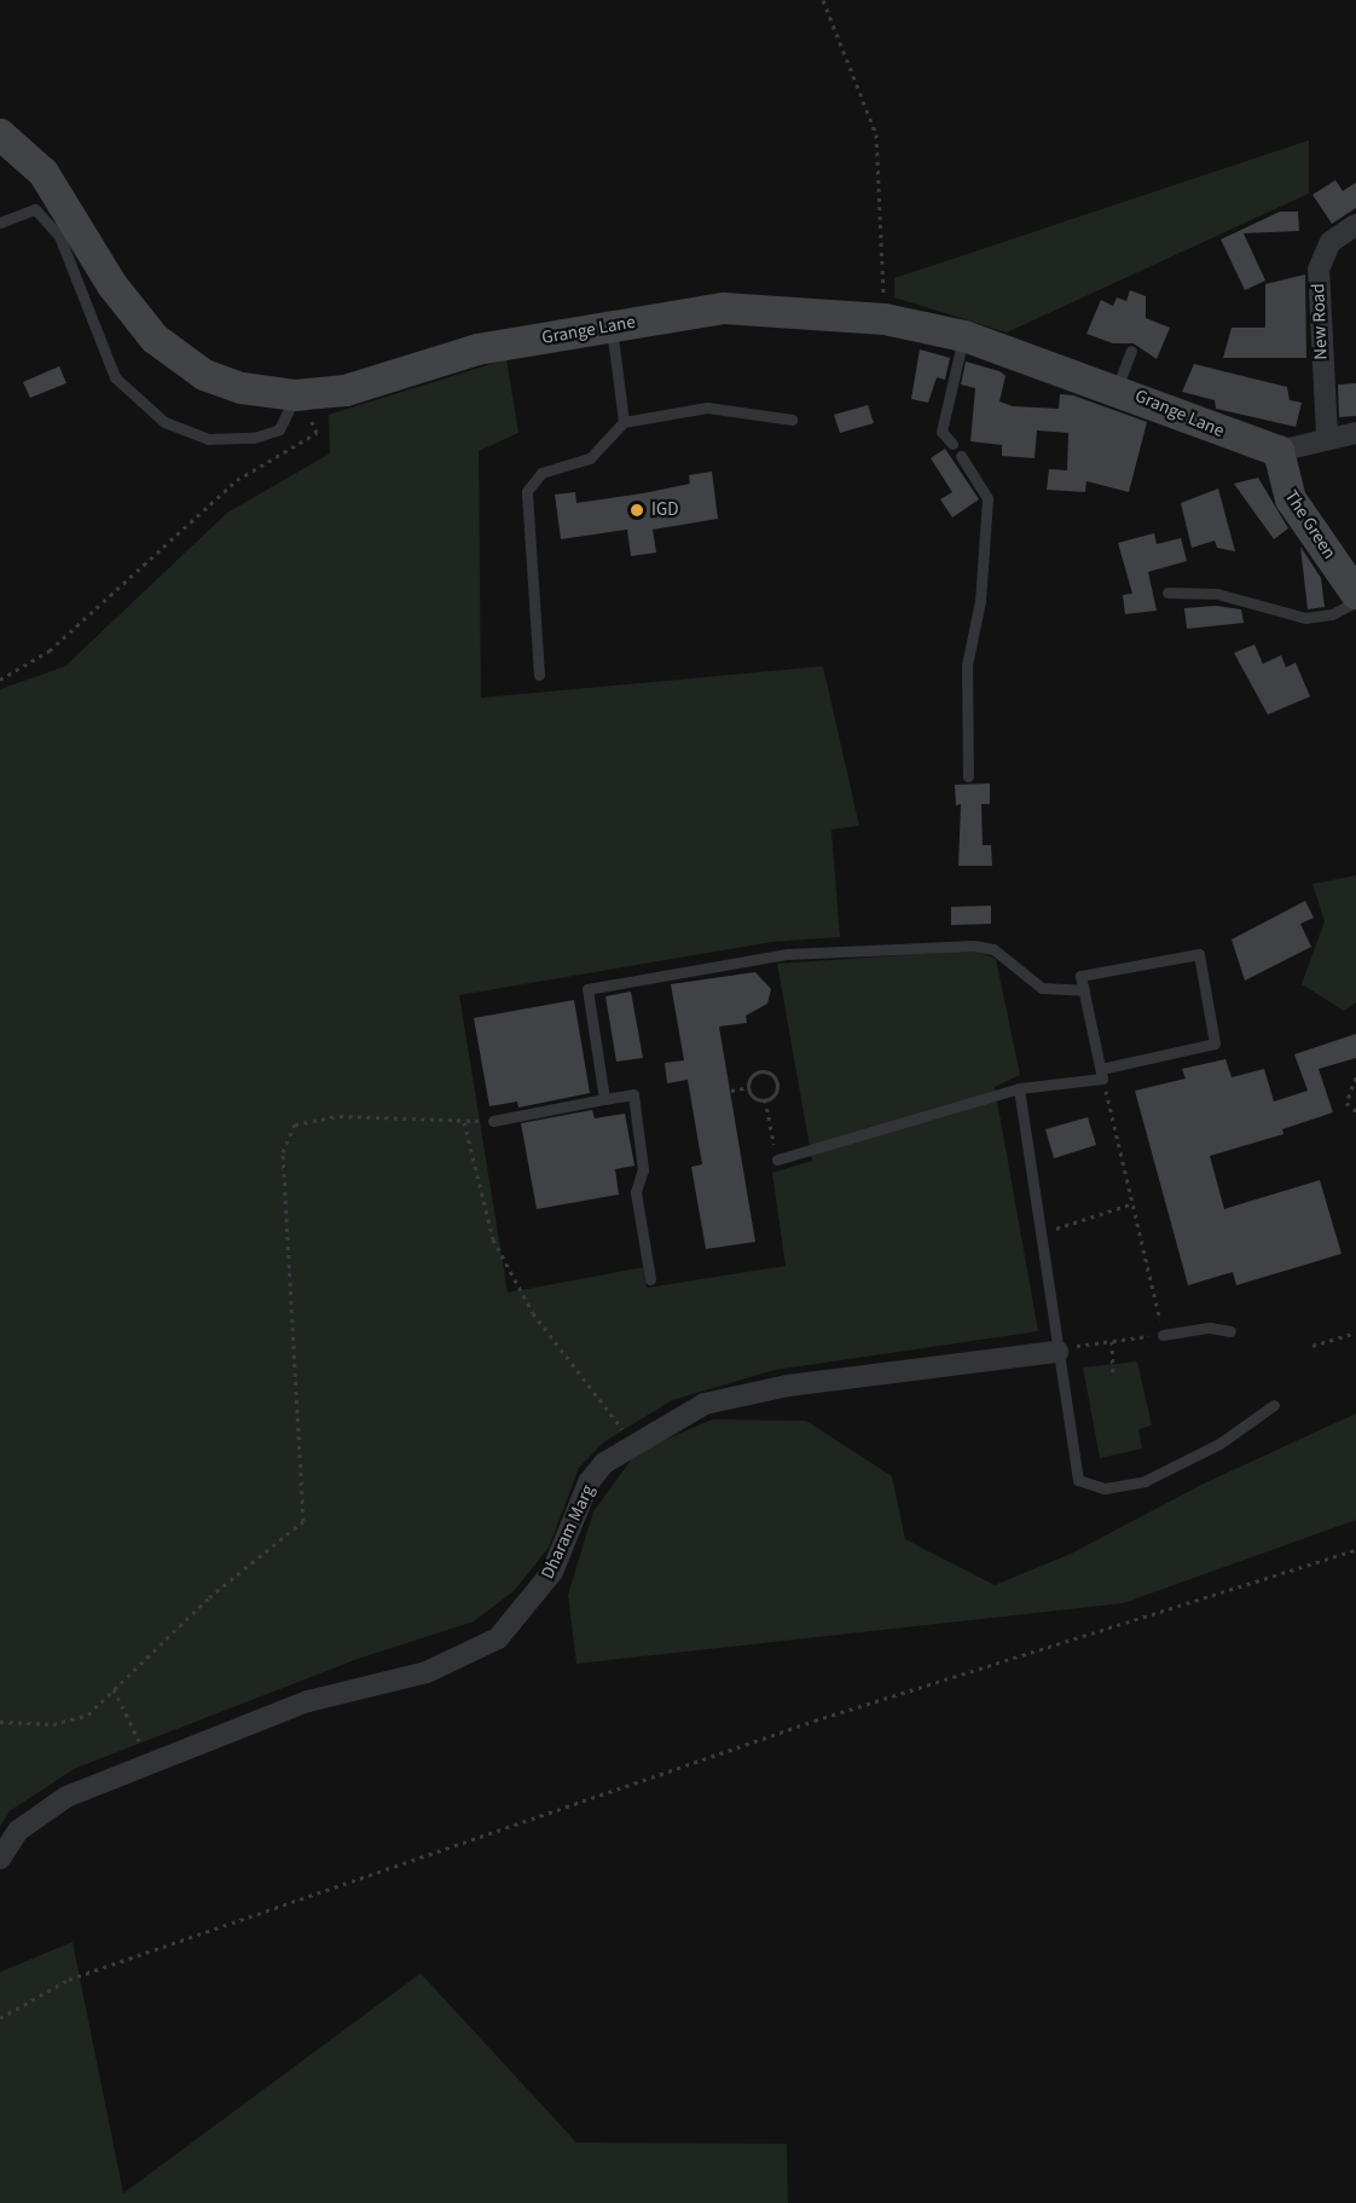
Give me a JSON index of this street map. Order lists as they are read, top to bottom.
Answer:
{
  "streets": {
    "street": [
      "New Road",
      "Grange Lane",
      "The Green",
      "Dharam Marg"
    ]
  },
  "crossings": [
    ["Grange Lane", "The Green"]
  ],
  "places": ["IGD"]
}
